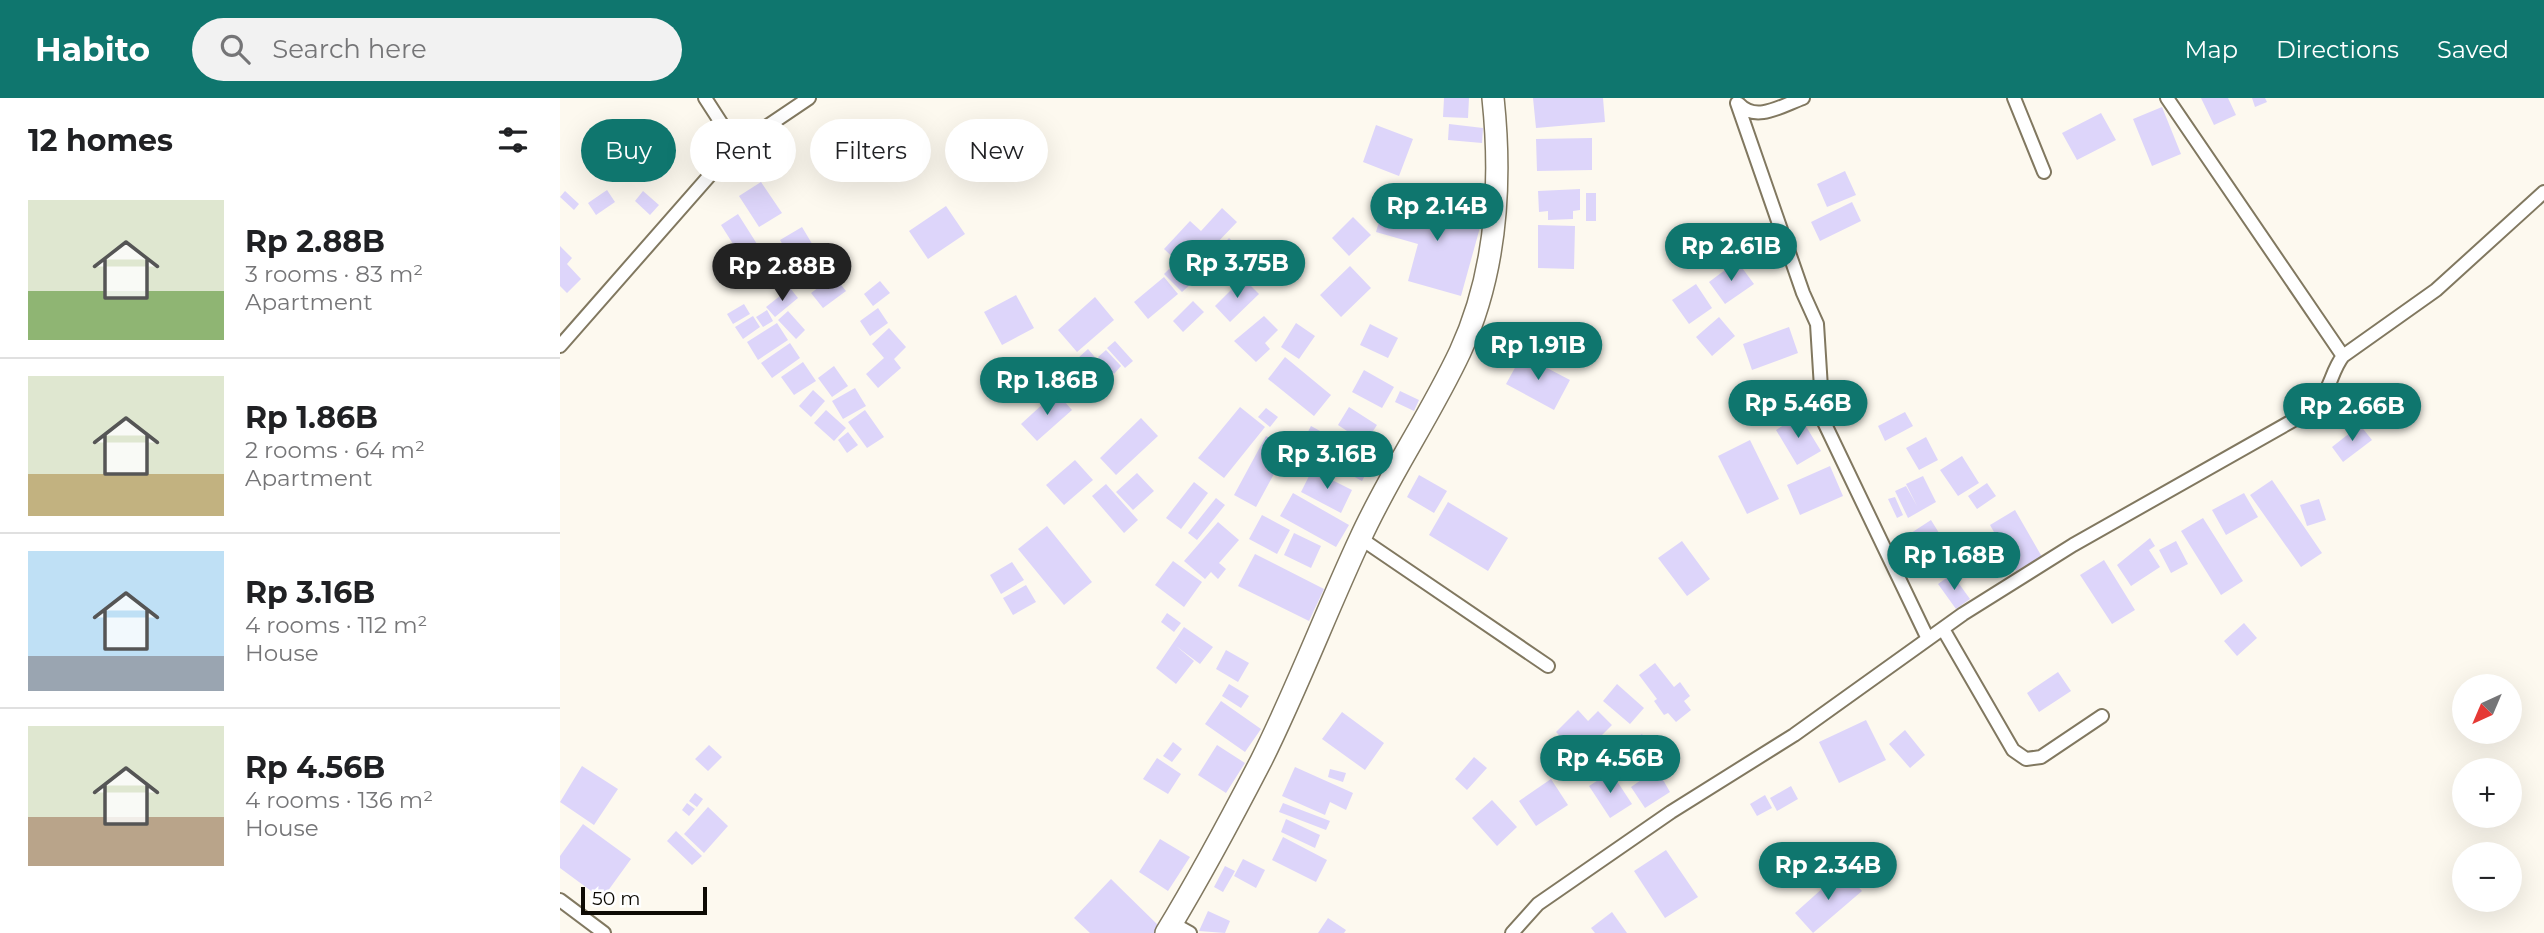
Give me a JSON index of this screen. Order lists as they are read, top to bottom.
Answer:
{
  "scale_bar": "50 m",
  "north": "bottom left",
  "page": {
    "header": "Habito",
    "search": "Search here",
    "nav": ["Map", "Directions", "Saved"],
    "heading": "12 homes",
    "chip": [
      "Buy",
      "Rent",
      "Filters",
      "New"
    ],
    "list": [
      {
        "name": "Rp 2.88B",
        "note": "3 rooms · 83 m² · Apartment"
      },
      {
        "name": "Rp 1.86B",
        "note": "2 rooms · 64 m² · Apartment"
      },
      {
        "name": "Rp 3.16B",
        "note": "4 rooms · 112 m² · House"
      },
      {
        "name": "Rp 4.56B",
        "note": "4 rooms · 136 m² · House"
      }
    ],
    "price": [
      "Rp 2.14B",
      "Rp 2.61B",
      "Rp 3.75B",
      "Rp 2.88B",
      "Rp 1.91B",
      "Rp 1.86B",
      "Rp 5.46B",
      "Rp 2.66B",
      "Rp 3.16B",
      "Rp 1.68B",
      "Rp 4.56B",
      "Rp 2.34B"
    ],
    "map_buttons": ["+", "−"],
    "scale": "50 m"
  }
}
